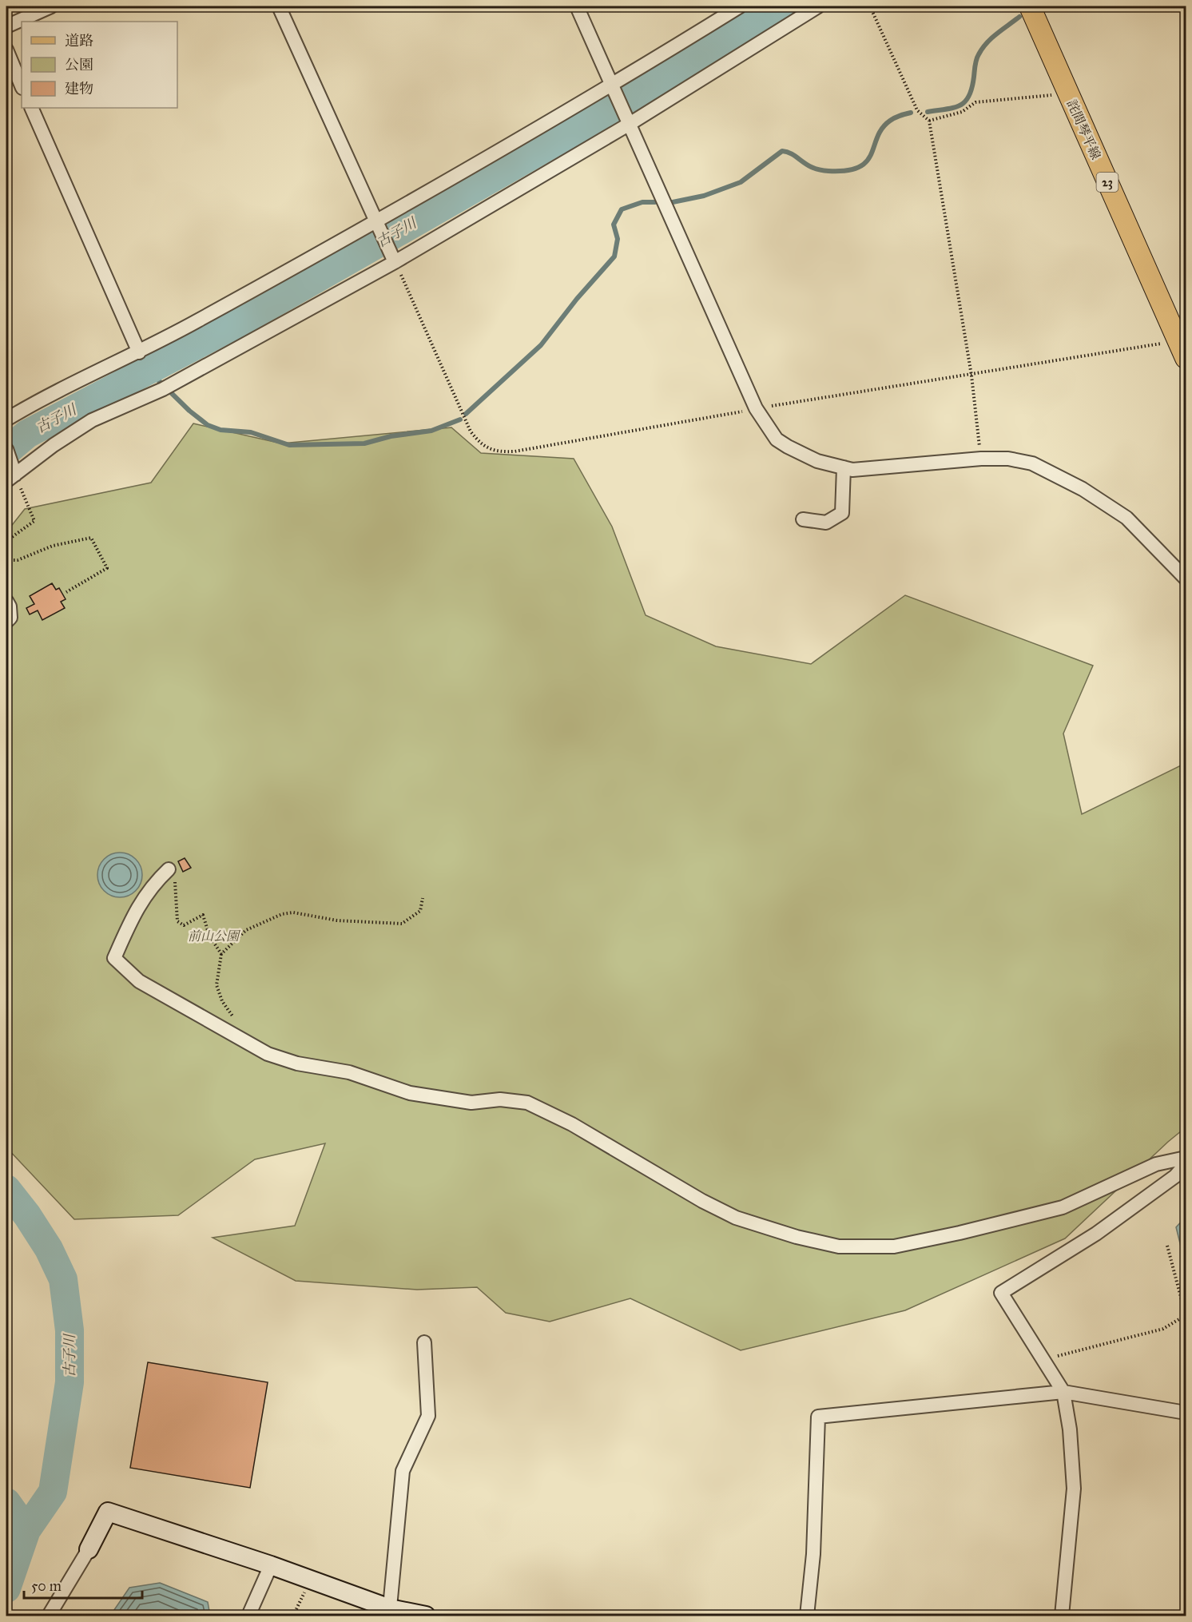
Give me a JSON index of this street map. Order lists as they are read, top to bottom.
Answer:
{
  "streets": {
    "main road": ["詫間琴平線", "23"]
  },
  "water": ["古子川"],
  "parks": ["前山公園"],
  "legend": ["道路", "公園", "建物"],
  "scale_bar": "50 m"
}
